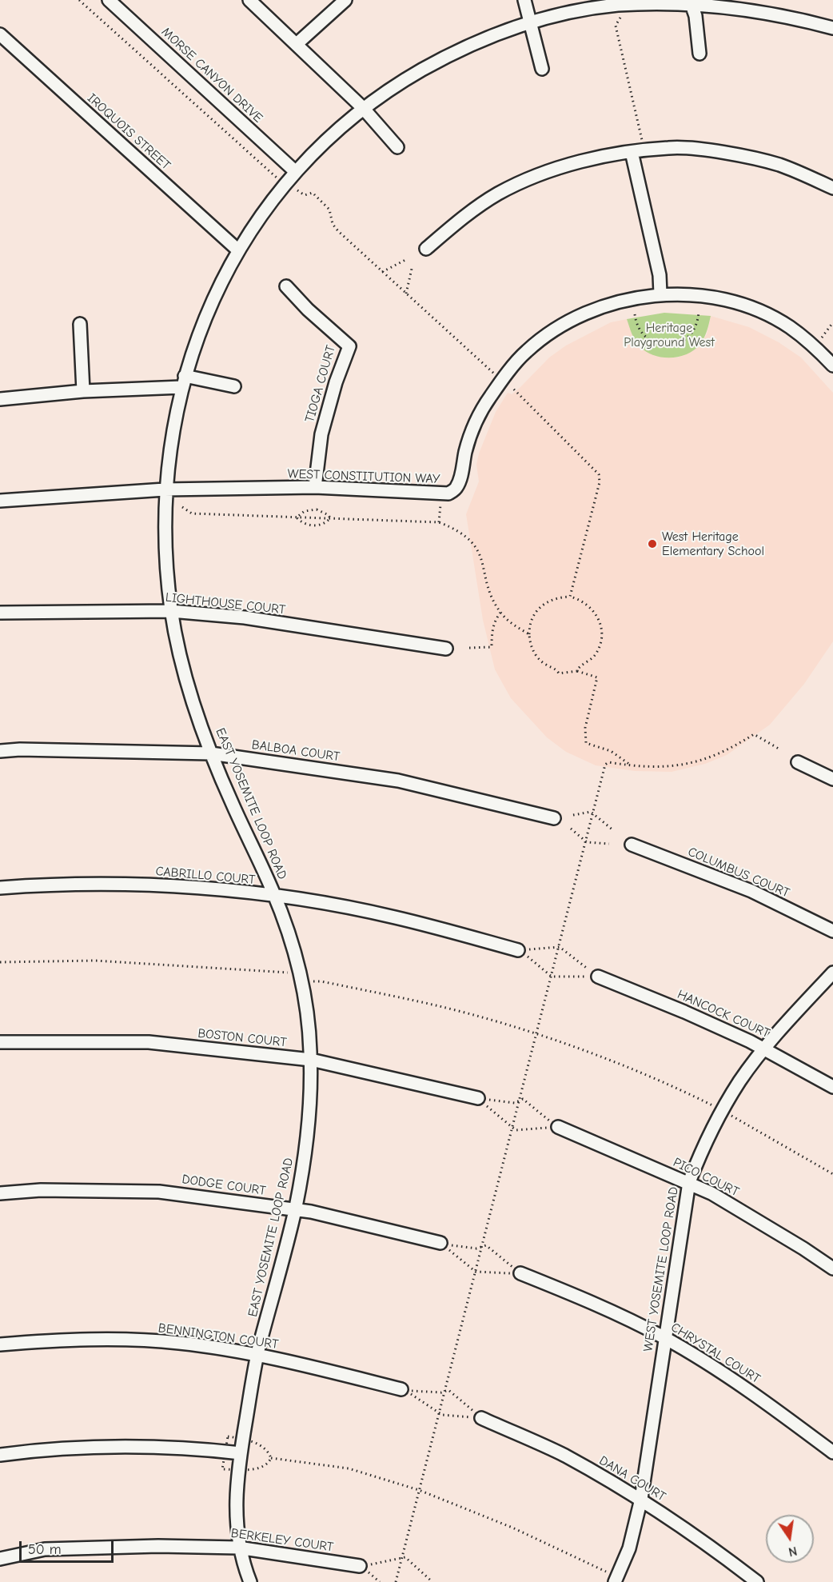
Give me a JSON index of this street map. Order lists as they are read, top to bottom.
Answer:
{
  "streets": {
    "street": [
      "MORSE CANYON DRIVE",
      "IROQUOIS STREET",
      "TIOGA COURT",
      "WEST CONSTITUTION WAY",
      "LIGHTHOUSE COURT",
      "BALBOA COURT",
      "EAST YOSEMITE LOOP ROAD",
      "COLUMBUS COURT",
      "CABRILLO COURT",
      "HANCOCK COURT",
      "BOSTON COURT",
      "PICO COURT",
      "DODGE COURT",
      "WEST YOSEMITE LOOP ROAD",
      "BENNINGTON COURT",
      "CHRYSTAL COURT",
      "DANA COURT",
      "BERKELEY COURT"
    ]
  },
  "crossings": [
    ["MORSE CANYON DRIVE", "EAST YOSEMITE LOOP ROAD"],
    ["IROQUOIS STREET", "EAST YOSEMITE LOOP ROAD"],
    ["TIOGA COURT", "WEST CONSTITUTION WAY"],
    ["WEST CONSTITUTION WAY", "EAST YOSEMITE LOOP ROAD"],
    ["LIGHTHOUSE COURT", "EAST YOSEMITE LOOP ROAD"],
    ["BALBOA COURT", "EAST YOSEMITE LOOP ROAD"],
    ["EAST YOSEMITE LOOP ROAD", "CABRILLO COURT"],
    ["EAST YOSEMITE LOOP ROAD", "BOSTON COURT"],
    ["EAST YOSEMITE LOOP ROAD", "DODGE COURT"],
    ["EAST YOSEMITE LOOP ROAD", "BENNINGTON COURT"],
    ["EAST YOSEMITE LOOP ROAD", "BERKELEY COURT"],
    ["HANCOCK COURT", "WEST YOSEMITE LOOP ROAD"],
    ["PICO COURT", "WEST YOSEMITE LOOP ROAD"],
    ["WEST YOSEMITE LOOP ROAD", "CHRYSTAL COURT"],
    ["WEST YOSEMITE LOOP ROAD", "DANA COURT"]
  ],
  "parks": ["Heritage Playground West"],
  "places": ["West Heritage Elementary School"],
  "scale_bar": "50 m",
  "north": "bottom"
}
